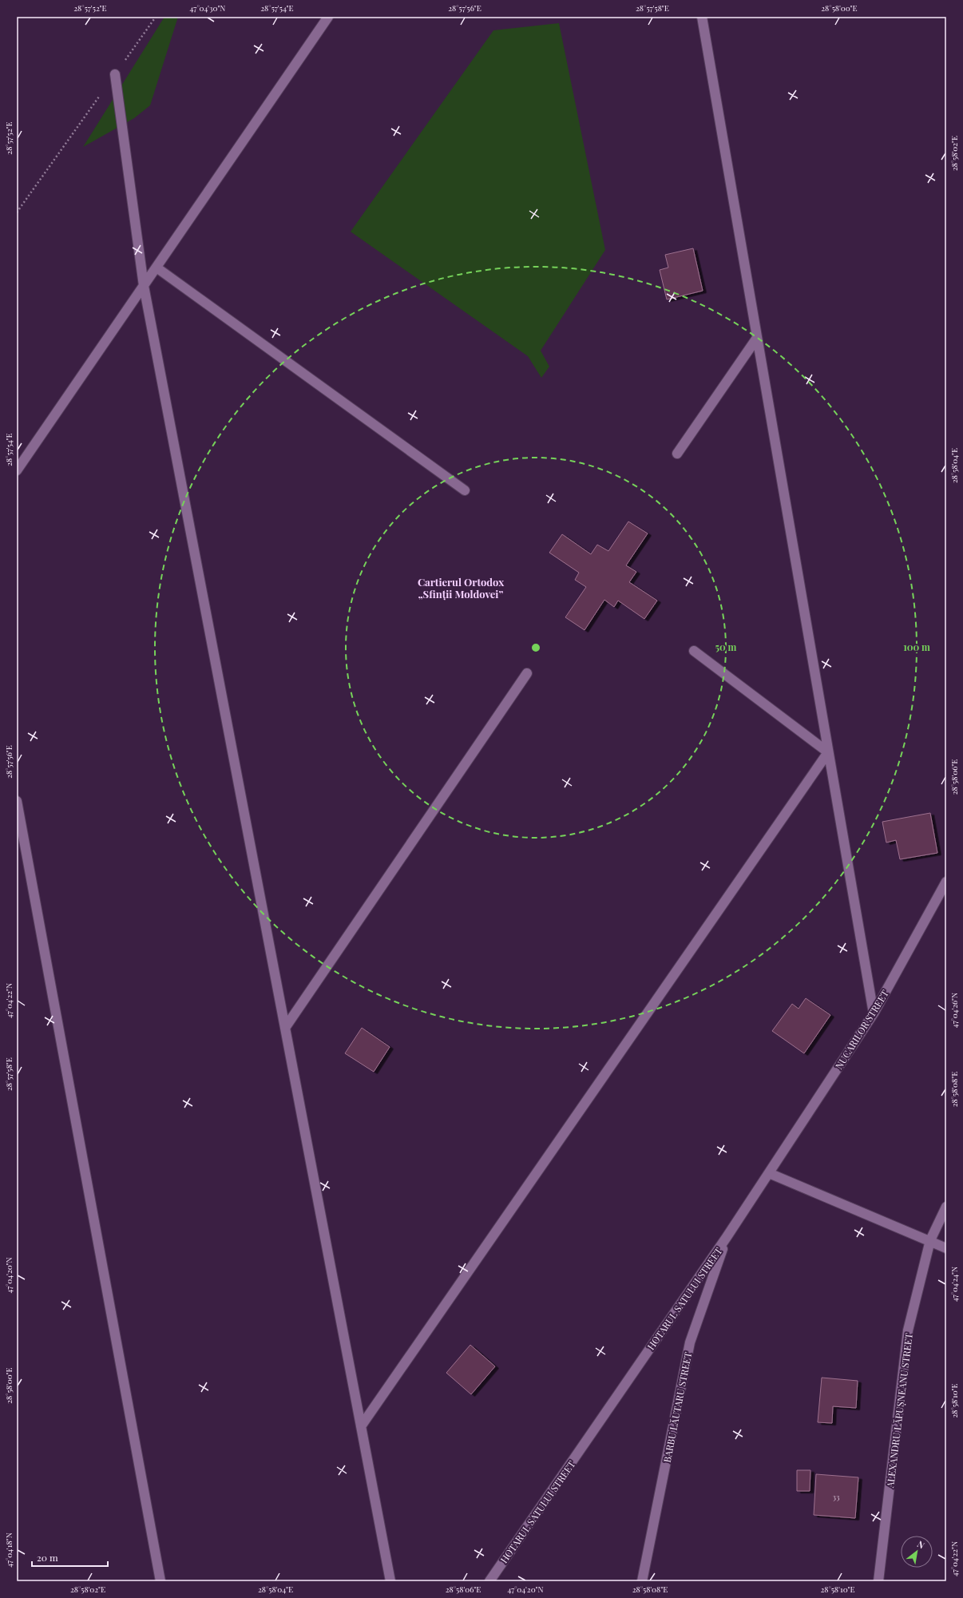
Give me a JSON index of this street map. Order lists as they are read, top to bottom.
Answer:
{
  "streets": {
    "street": [
      "NUCARILOR STREET",
      "HOTARUL SATULUI STREET",
      "BARBU LĂUTARU STREET",
      "ALEXANDRU LĂPUȘNEANU STREET"
    ]
  },
  "crossings": [
    ["NUCARILOR STREET", "HOTARUL SATULUI STREET"],
    ["HOTARUL SATULUI STREET", "BARBU LĂUTARU STREET"]
  ],
  "districts": ["Cartierul Ortodox „Sfinții Moldovei”"],
  "house_numbers": ["33"],
  "scale_bar": "20 m",
  "north": "top right",
  "coordinates": [
    "28°57'52\"E",
    "47°04'30\"N",
    "28°57'54\"E",
    "28°57'56\"E",
    "28°57'58\"E",
    "28°58'00\"E",
    "28°58'02\"E",
    "28°58'04\"E",
    "28°58'06\"E",
    "47°04'22\"N",
    "47°04'26\"N",
    "28°58'08\"E",
    "47°04'20\"N",
    "47°04'24\"N",
    "28°58'10\"E",
    "47°04'18\"N"
  ],
  "rings": ["50 m", "100 m"]
}
